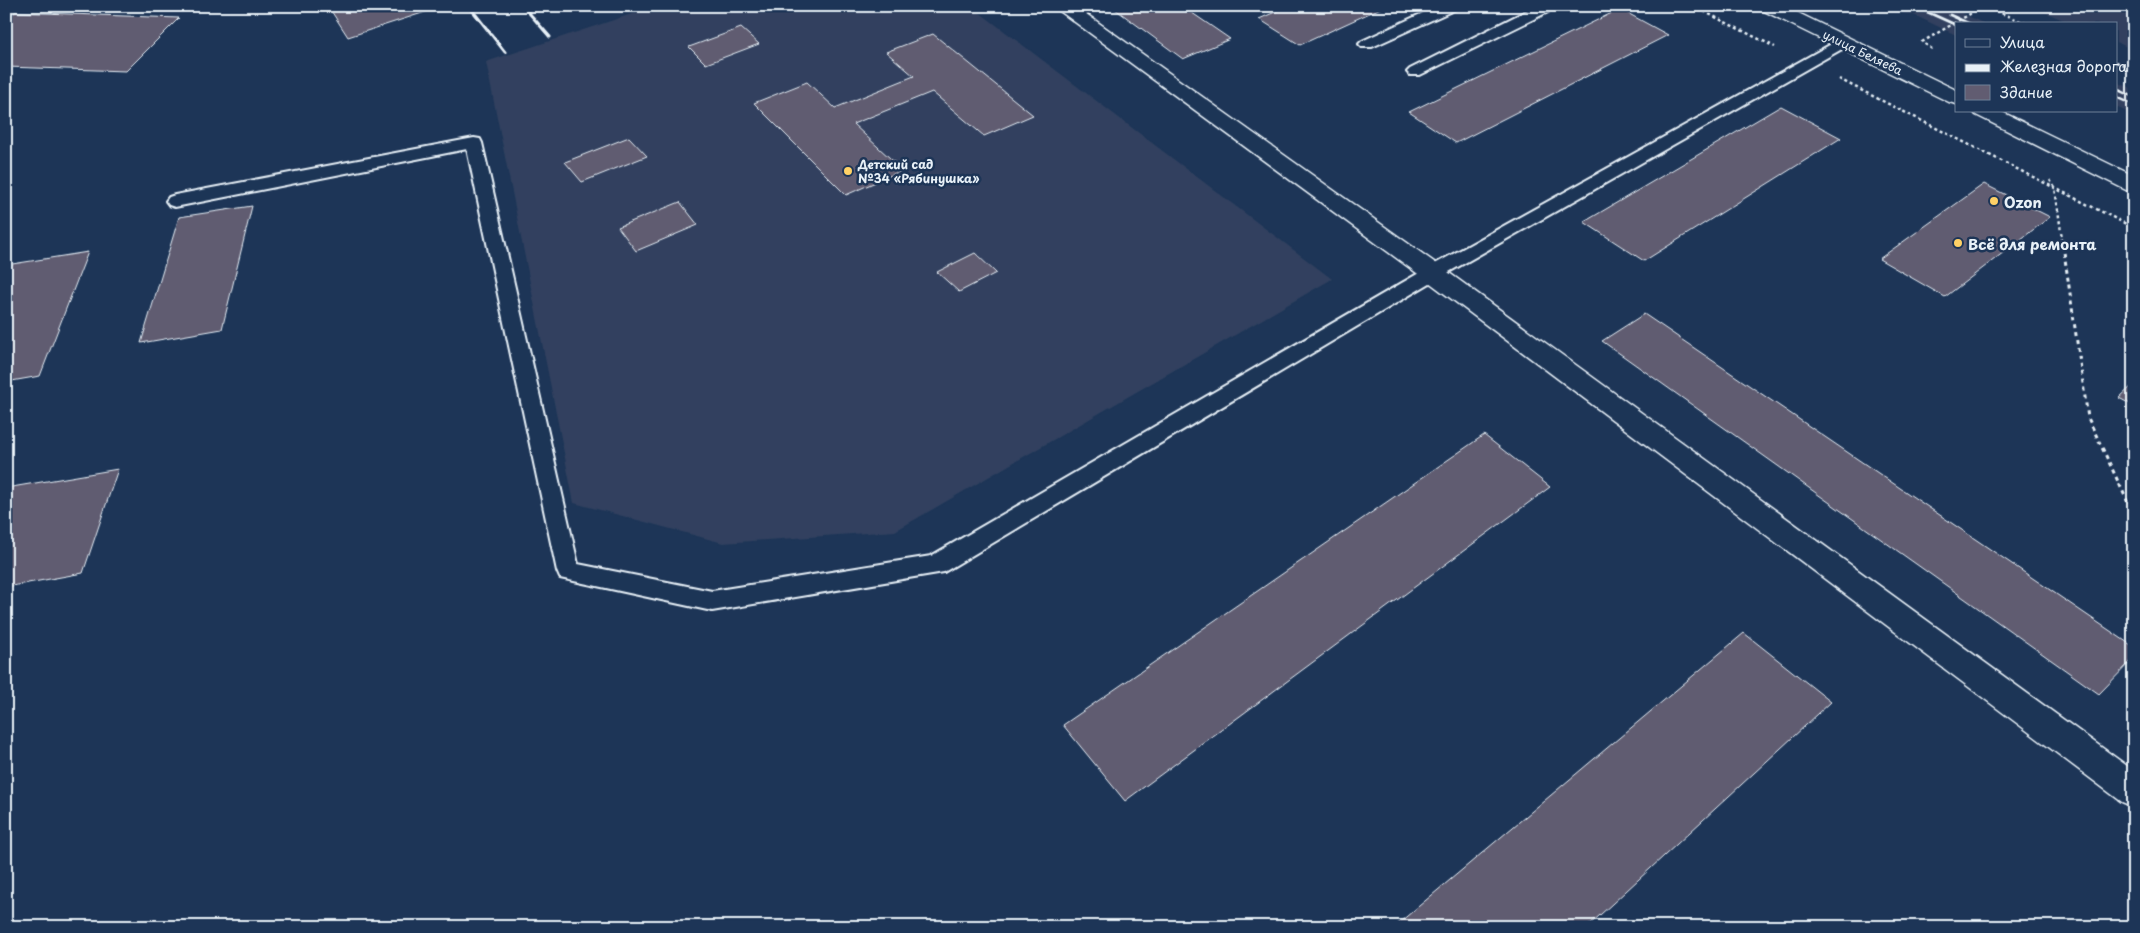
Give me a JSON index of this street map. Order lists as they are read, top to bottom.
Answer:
{
  "streets": {
    "street": ["улица Беляева"]
  },
  "places": ["Детский сад №34 «Рябинушка»", "Ozon", "Всё для ремонта"],
  "legend": ["Улица", "Железная дорога", "Здание"]
}
